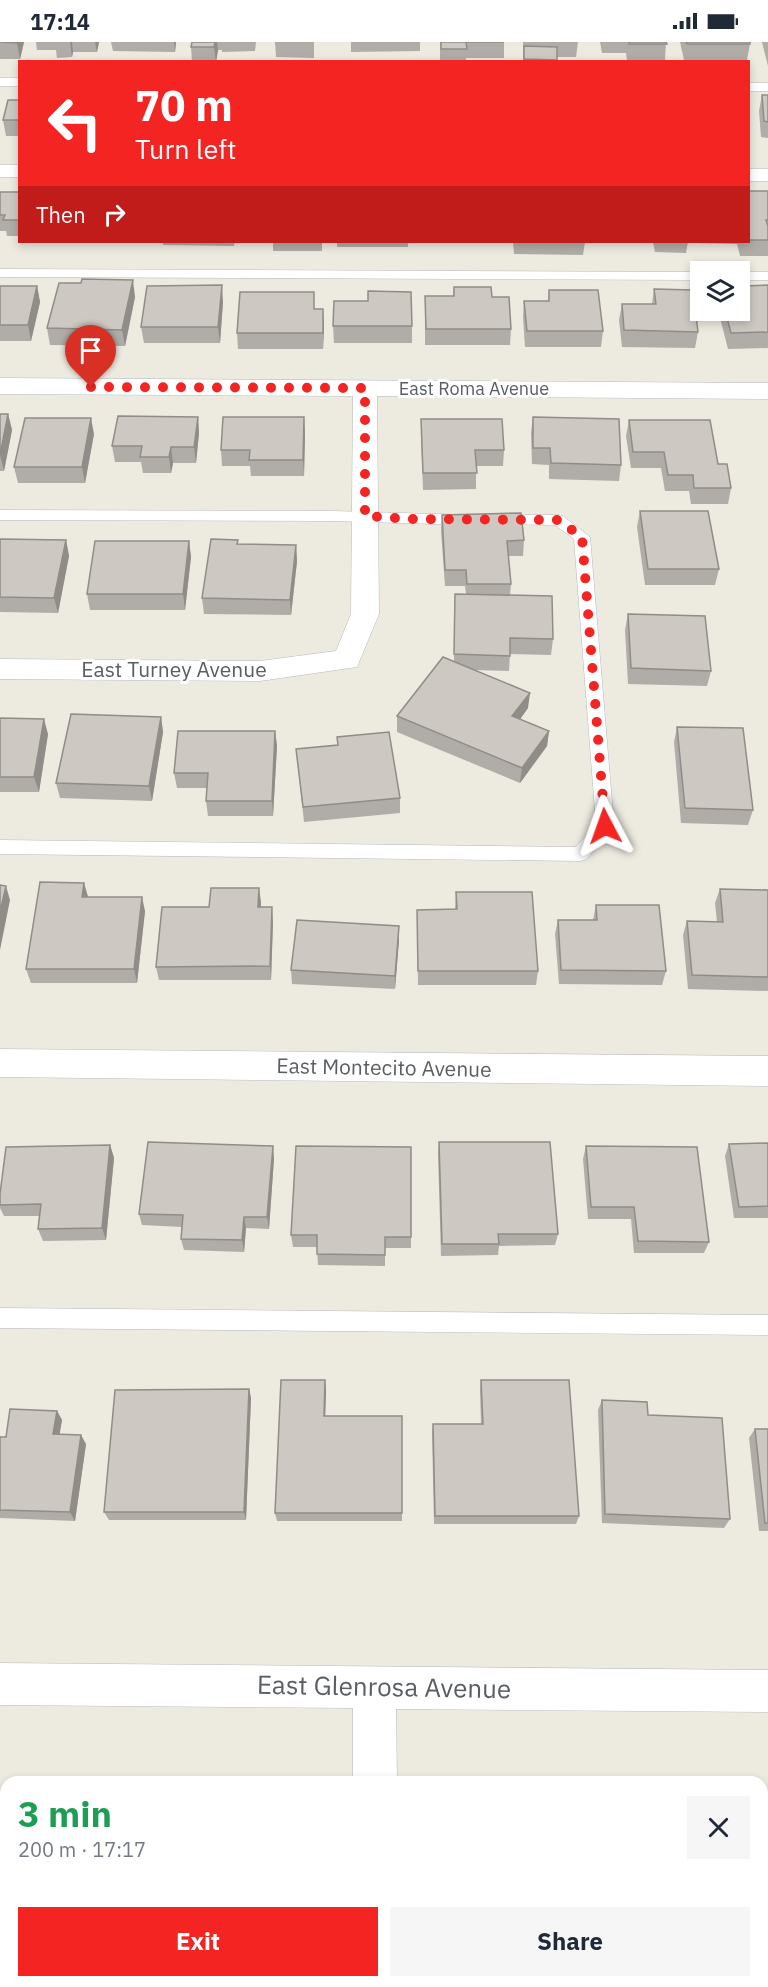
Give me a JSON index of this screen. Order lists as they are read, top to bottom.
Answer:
{
  "streets": {
    "street": [
      "East Roma Avenue",
      "East Turney Avenue",
      "East Montecito Avenue",
      "East Glenrosa Avenue"
    ]
  },
  "page": {
    "status": "17:14",
    "turn": ["70 m", "Turn left"],
    "then": "Then",
    "heading": ["3 min", "200 m · 17:17"],
    "buttons": ["Exit", "Share"]
  }
}
